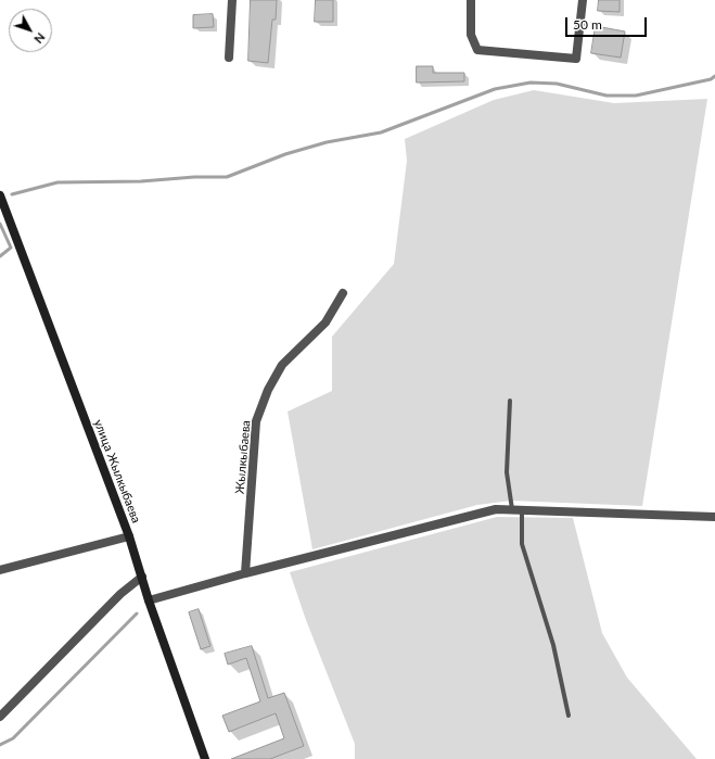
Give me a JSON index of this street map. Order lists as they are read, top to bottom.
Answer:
{
  "streets": {
    "main road": ["улица Жылкыбаева"],
    "street": ["Жылкыбаева"]
  },
  "scale_bar": "50 m",
  "north": "bottom right"
}
